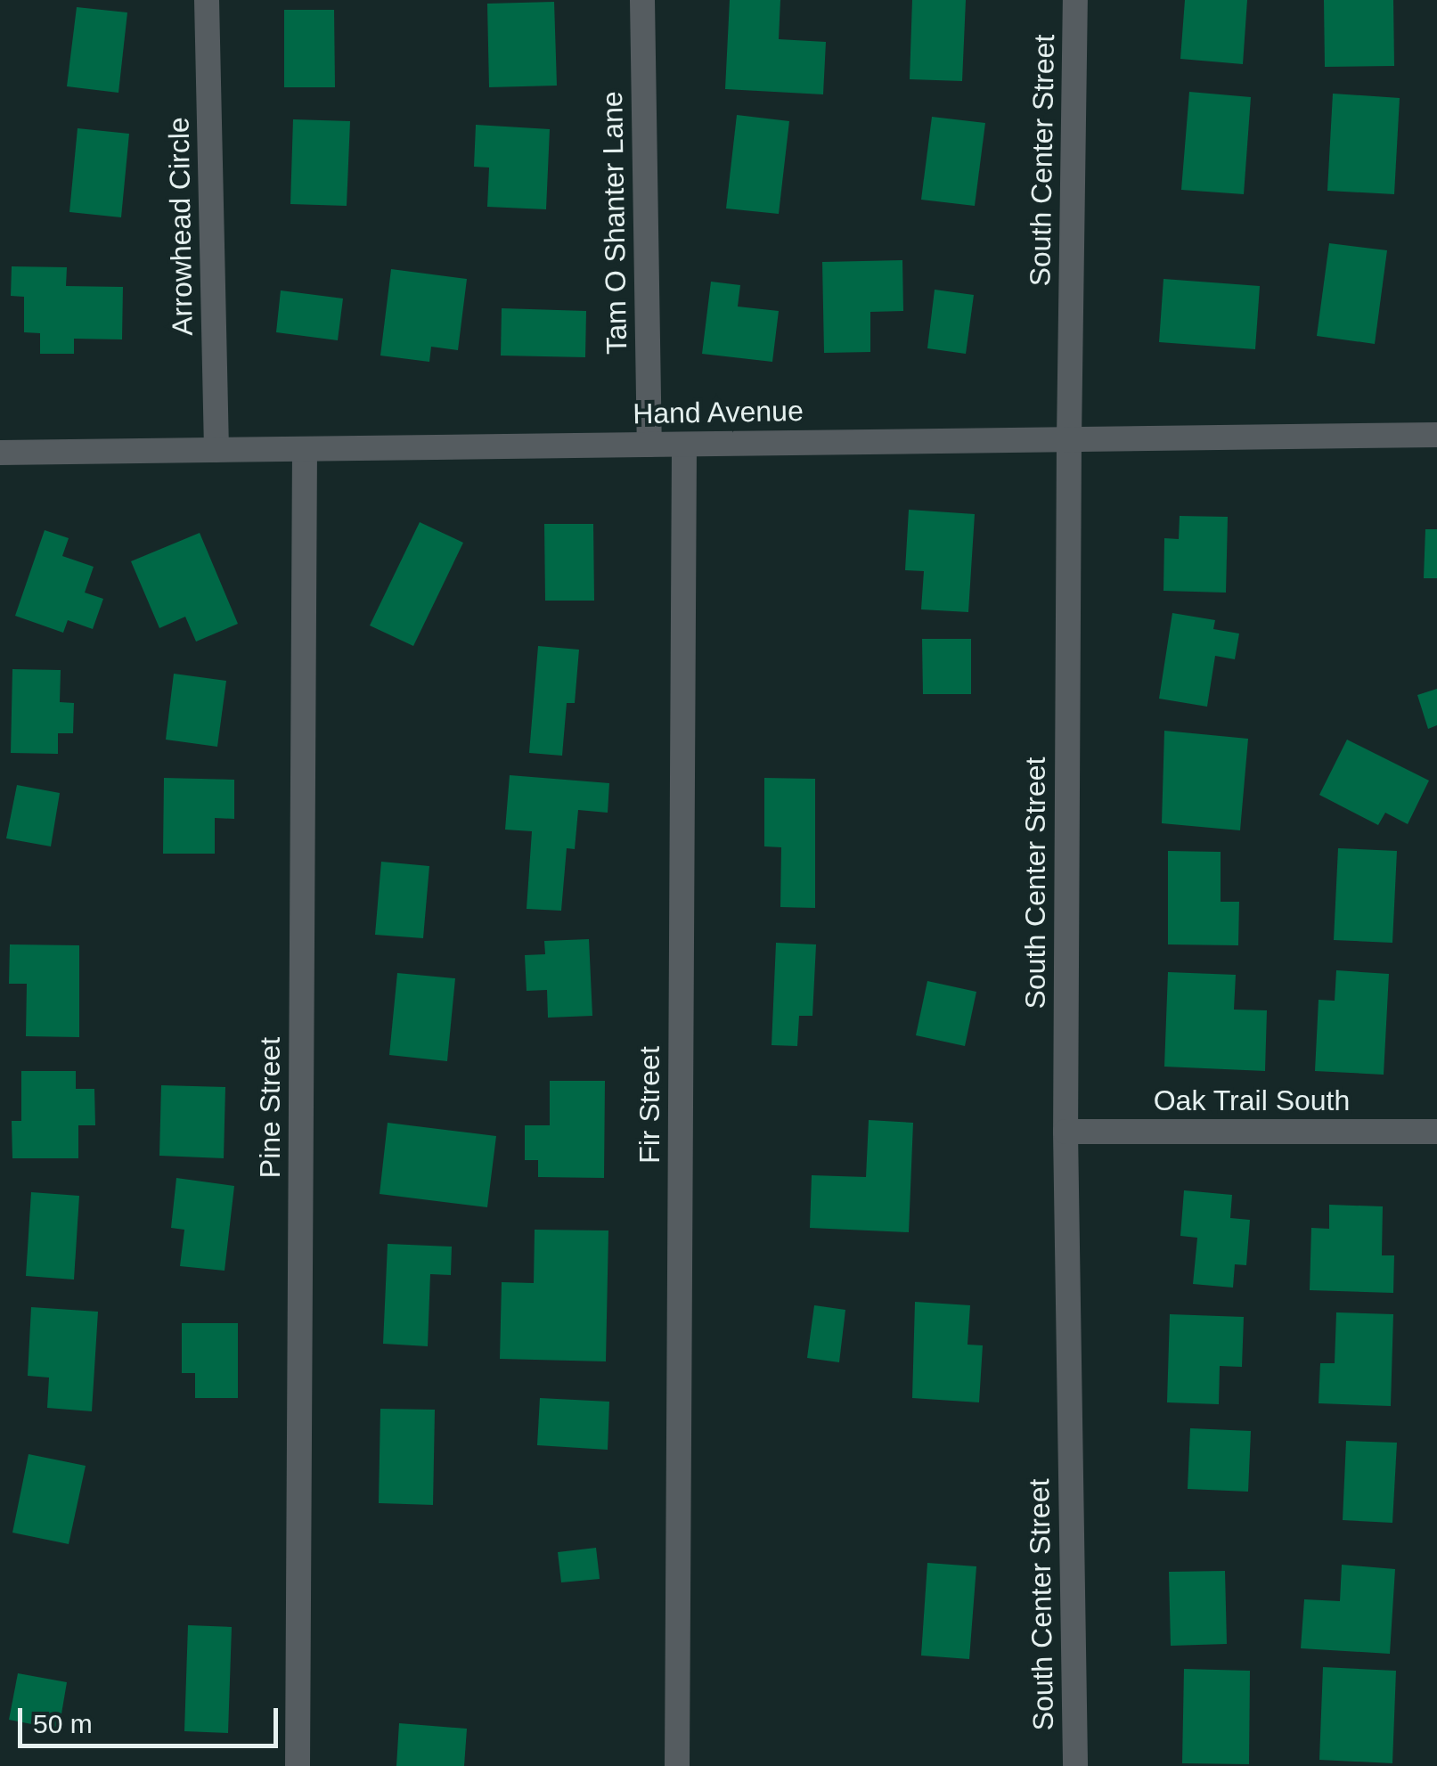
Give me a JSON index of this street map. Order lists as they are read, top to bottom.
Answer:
{
  "streets": {
    "street": [
      "South Center Street",
      "Tam O Shanter Lane",
      "Arrowhead Circle",
      "Hand Avenue",
      "Oak Trail South",
      "Fir Street",
      "Pine Street"
    ]
  },
  "crossings": [
    ["South Center Street", "Hand Avenue"],
    ["South Center Street", "Oak Trail South"],
    ["Tam O Shanter Lane", "Hand Avenue"],
    ["Arrowhead Circle", "Hand Avenue"],
    ["Hand Avenue", "Fir Street"],
    ["Hand Avenue", "Pine Street"]
  ],
  "scale_bar": "50 m"
}
